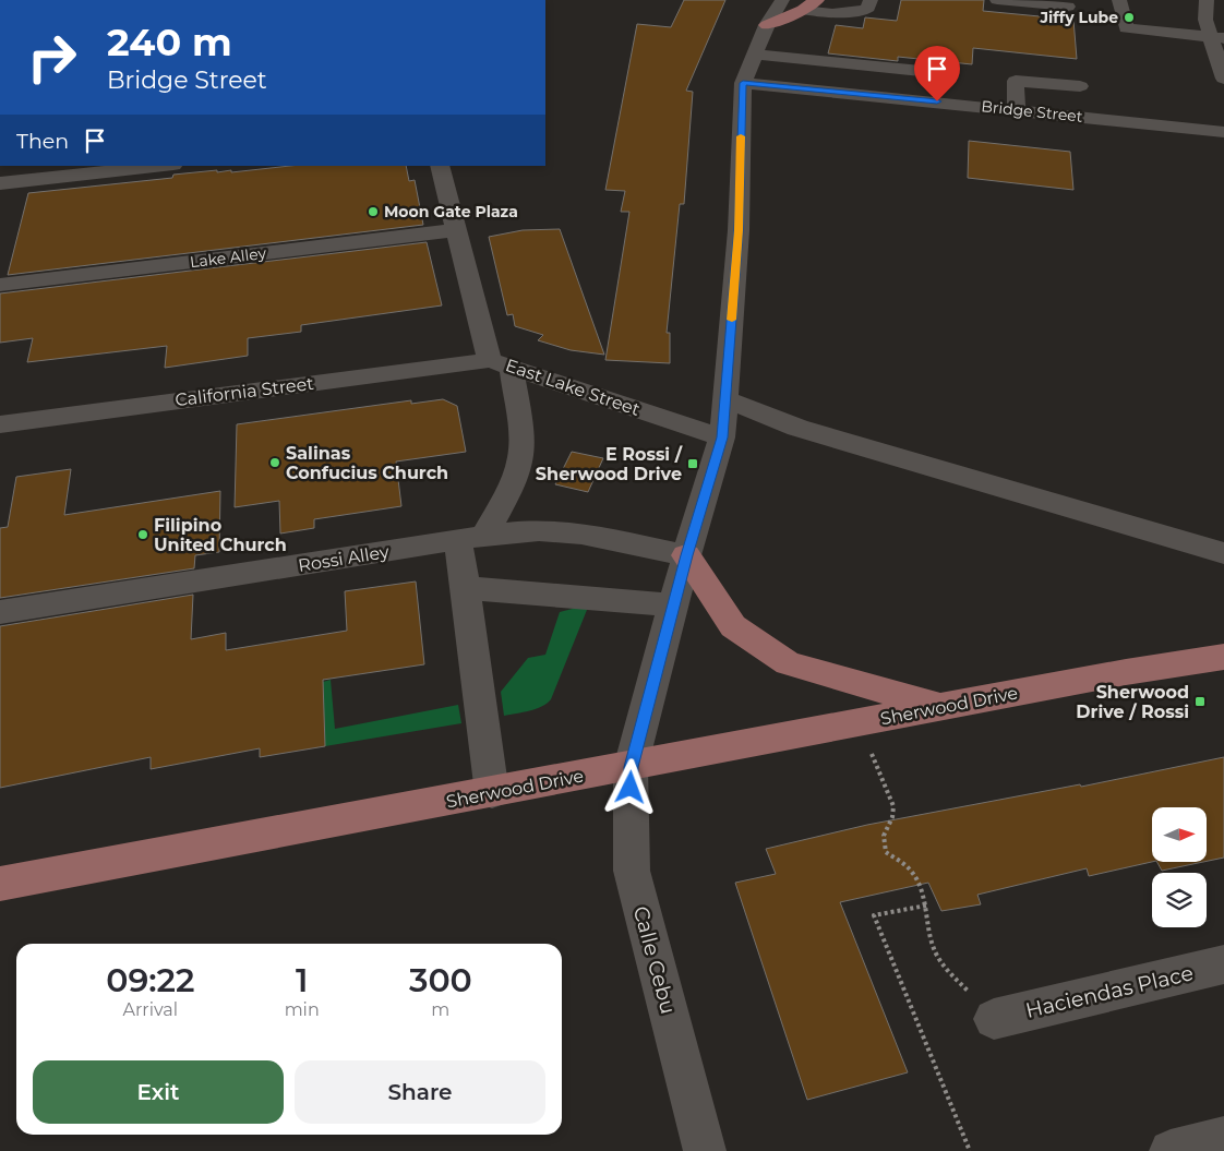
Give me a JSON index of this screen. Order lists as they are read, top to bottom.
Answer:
{
  "streets": {
    "main road": ["Sherwood Drive"],
    "street": [
      "Bridge Street",
      "Lake Alley",
      "East Lake Street",
      "California Street",
      "Rossi Alley",
      "Calle Cebu",
      "Haciendas Place"
    ]
  },
  "crossings": [
    ["Bridge Street", "Calle Cebu"],
    ["Lake Alley", "East Lake Street"],
    ["East Lake Street", "California Street"],
    ["East Lake Street", "Calle Cebu"],
    ["Rossi Alley", "Calle Cebu"],
    ["Sherwood Drive", "Calle Cebu"]
  ],
  "places": {
    "other": [
      "Jiffy Lube",
      "Moon Gate Plaza",
      "Salinas Confucius Church",
      "Filipino United Church"
    ],
    "transit": ["E Rossi / Sherwood Drive", "Sherwood Drive / Rossi"]
  },
  "north": "right",
  "page": {
    "turn": ["240 m", "Bridge Street"],
    "then": "Then",
    "eta": [
      "09:22",
      "Arrival",
      "1",
      "min",
      "300",
      "m"
    ],
    "buttons": ["Exit", "Share"]
  }
}
